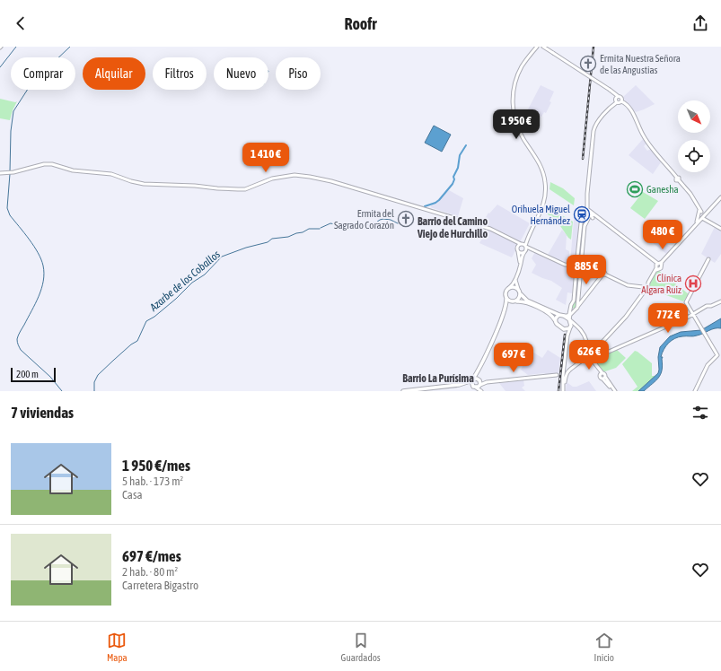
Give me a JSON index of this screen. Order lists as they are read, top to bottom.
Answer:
{
  "districts": ["Barrio del Camino Viejo de Hurchillo", "Barrio La Purísima"],
  "water": ["Azarbe de los Coballos"],
  "places": {
    "church": ["Ermita Nuestra Señora de las Angustias", "Ermita del Sagrado Corazón"],
    "sports": ["Ganesha"],
    "station": ["Orihuela Miguel Hernández"],
    "hospital": ["Clínica Algara Ruiz"]
  },
  "scale_bar": "200 m",
  "north": "bottom right",
  "page": {
    "header": "Roofr",
    "chip": [
      "Comprar",
      "Alquilar",
      "Filtros",
      "Nuevo",
      "Piso"
    ],
    "price": [
      "1 950 €",
      "1 410 €",
      "480 €",
      "885 €",
      "772 €",
      "626 €",
      "697 €"
    ],
    "scale": "200 m",
    "heading": "7 viviendas",
    "list": [
      {
        "name": "1 950 €/mes",
        "note": "5 hab. · 173 m² · Casa"
      },
      {
        "name": "697 €/mes",
        "note": "2 hab. · 80 m² · Carretera Bigastro"
      }
    ],
    "tabs": ["Mapa", "Guardados", "Inicio"]
  }
}
